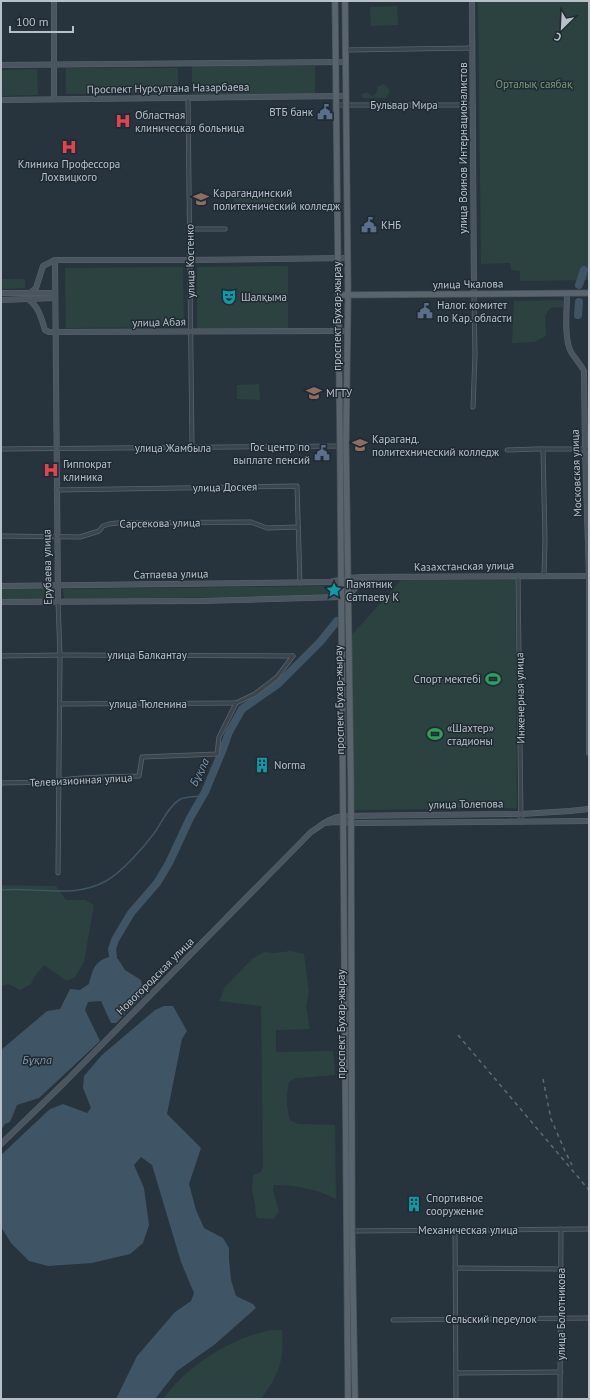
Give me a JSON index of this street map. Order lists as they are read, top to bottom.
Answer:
{
  "streets": {
    "main road": [
      "Проспект Нурсултана Назарбаева",
      "улица Воинов Интернационалистов",
      "улица Чкалова",
      "проспект Бухар-жырау",
      "улица Абая",
      "Московская улица",
      "Казахстанская улица",
      "Ерубаева улица",
      "Сатпаева улица",
      "улица Толепова",
      "Новогородская улица"
    ],
    "street": [
      "Бульвар Мира",
      "улица Костенко",
      "улица Жамбыла",
      "улица Доскея",
      "Сарсекова улица",
      "улица Балкантау",
      "Инженерная улица",
      "улица Тюленина",
      "Телевизионная улица",
      "Механическая улица",
      "улица Болотникова",
      "Сельский переулок"
    ]
  },
  "crossings": [
    ["Проспект Нурсултана Назарбаева", "улица Костенко"],
    ["Проспект Нурсултана Назарбаева", "проспект Бухар-жырау"],
    ["Бульвар Мира", "улица Воинов Интернационалистов"],
    ["Бульвар Мира", "проспект Бухар-жырау"],
    ["улица Воинов Интернационалистов", "улица Чкалова"],
    ["улица Костенко", "улица Абая"],
    ["улица Костенко", "улица Жамбыла"],
    ["улица Чкалова", "проспект Бухар-жырау"],
    ["проспект Бухар-жырау", "улица Абая"],
    ["проспект Бухар-жырау", "улица Жамбыла"],
    ["проспект Бухар-жырау", "Казахстанская улица"],
    ["проспект Бухар-жырау", "Сатпаева улица"],
    ["проспект Бухар-жырау", "улица Толепова"],
    ["проспект Бухар-жырау", "Новогородская улица"],
    ["проспект Бухар-жырау", "Механическая улица"],
    ["улица Абая", "Ерубаева улица"],
    ["улица Жамбыла", "Ерубаева улица"],
    ["Московская улица", "Казахстанская улица"],
    ["улица Доскея", "Сарсекова улица"],
    ["улица Доскея", "Ерубаева улица"],
    ["улица Доскея", "Сатпаева улица"],
    ["Сарсекова улица", "Ерубаева улица"],
    ["Казахстанская улица", "Сатпаева улица"],
    ["Казахстанская улица", "Инженерная улица"],
    ["Ерубаева улица", "Сатпаева улица"],
    ["Ерубаева улица", "улица Балкантау"],
    ["Ерубаева улица", "улица Тюленина"],
    ["Ерубаева улица", "Телевизионная улица"],
    ["улица Балкантау", "улица Тюленина"],
    ["улица Балкантау", "Телевизионная улица"],
    ["Инженерная улица", "улица Толепова"],
    ["улица Тюленина", "Телевизионная улица"],
    ["улица Толепова", "Новогородская улица"],
    ["Механическая улица", "улица Болотникова"],
    ["улица Болотникова", "Сельский переулок"]
  ],
  "water": ["Бұқпа"],
  "parks": ["Орталық саябақ"],
  "places": {
    "public building": [
      "ВТБ банк",
      "КНБ",
      "Налог. комитет по Кар. области",
      "Гос центр по выплате пенсий"
    ],
    "hospital": ["Областная клиническая больница", "Клиника Профессора Лохвицкого", "Гиппократ клиника"],
    "school or university": ["Карагандинский политехнический колледж", "МГТУ", "Караганд. политехнический колледж"],
    "theatre": ["Шалқыма"],
    "place": ["Памятник Сатпаеву К"],
    "sports": ["Спорт мектебі", "«Шахтер» стадионы"],
    "building": ["Norma", "Спортивное сооружение"]
  },
  "scale_bar": "100 m",
  "north": "bottom left"
}
